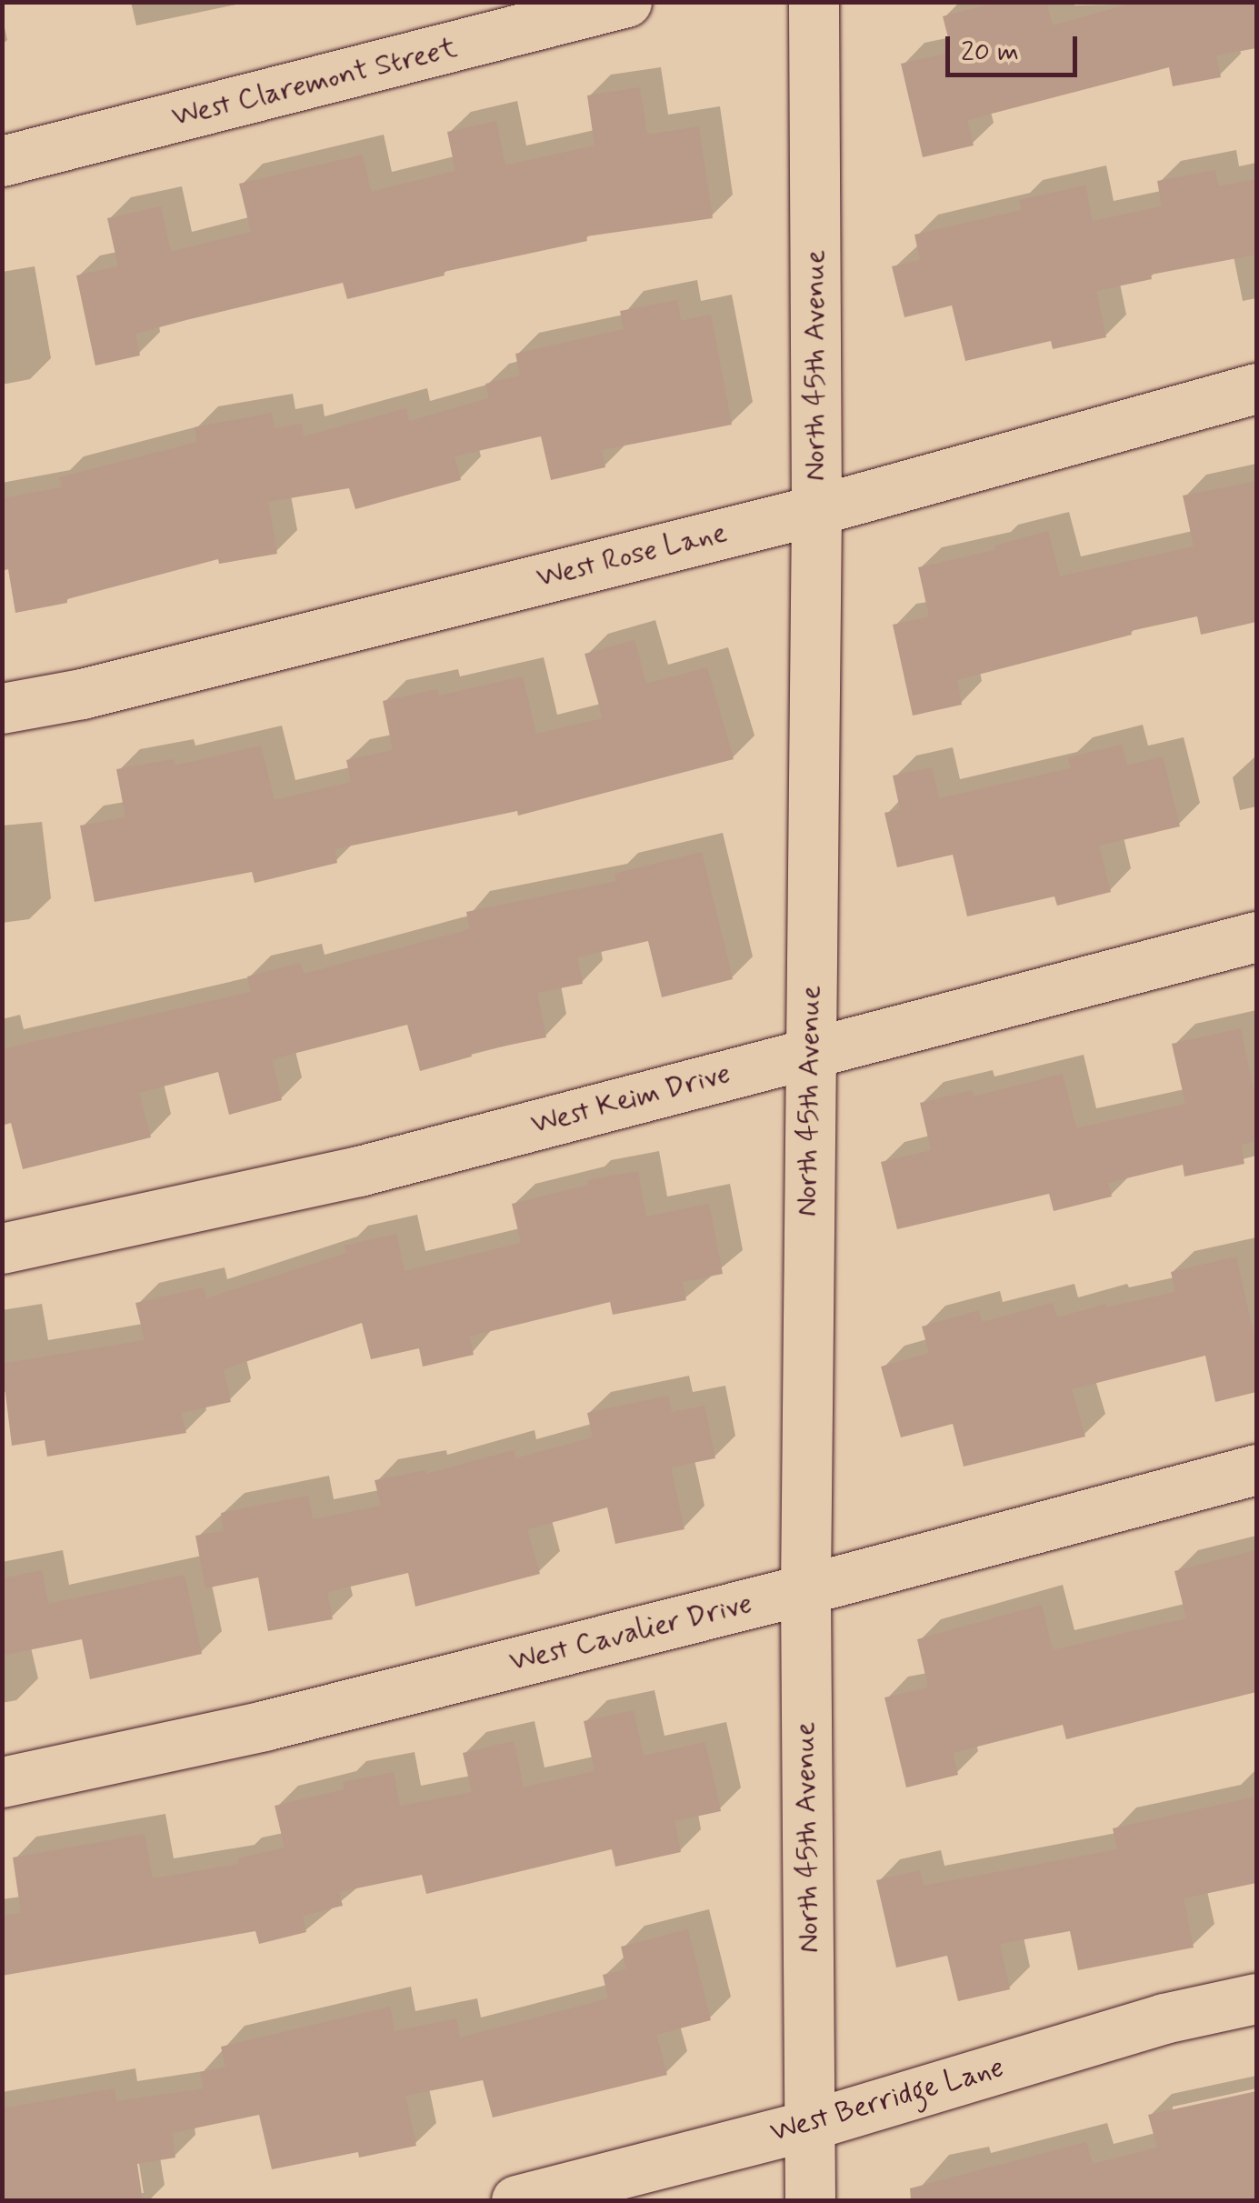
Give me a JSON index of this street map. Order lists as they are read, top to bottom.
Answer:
{
  "streets": {
    "street": [
      "West Claremont Street",
      "North 45th Avenue",
      "West Rose Lane",
      "West Keim Drive",
      "West Cavalier Drive",
      "West Berridge Lane"
    ]
  },
  "crossings": [
    ["North 45th Avenue", "West Rose Lane"],
    ["North 45th Avenue", "West Keim Drive"],
    ["North 45th Avenue", "West Cavalier Drive"],
    ["North 45th Avenue", "West Berridge Lane"]
  ],
  "scale_bar": "20 m"
}
